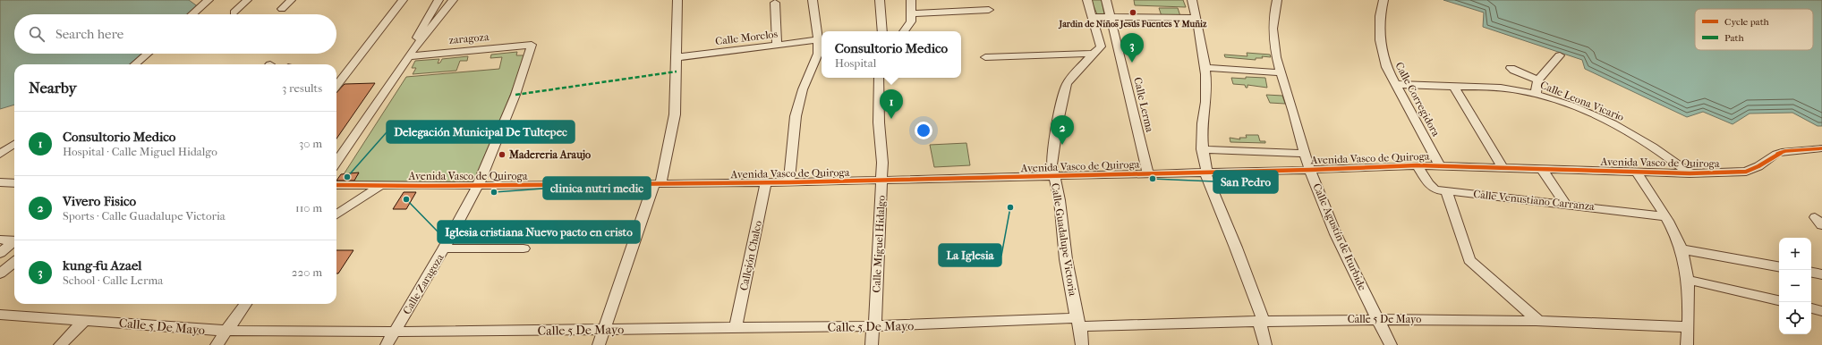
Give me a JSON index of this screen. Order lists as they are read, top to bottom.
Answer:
{
  "streets": {
    "street": [
      "Calle Morelos",
      "zaragoza",
      "Calle Corregidora",
      "Calle Leona Vicario",
      "Calle Lerma",
      "Avenida Vasco de Quiroga",
      "Calle Venustiano Carranza",
      "Calle Agustín de Iturbide",
      "Calle Guadalupe Victoria",
      "Calle Miguel Hidalgo",
      "Callejón Chalco",
      "Calle Zaragoza",
      "Calle 5 De Mayo"
    ]
  },
  "crossings": [
    ["zaragoza", "Calle Zaragoza"],
    ["Calle Corregidora", "Calle Leona Vicario"],
    ["Calle Corregidora", "Avenida Vasco de Quiroga"],
    ["Calle Leona Vicario", "Avenida Vasco de Quiroga"],
    ["Calle Lerma", "Avenida Vasco de Quiroga"],
    ["Avenida Vasco de Quiroga", "Calle Venustiano Carranza"],
    ["Avenida Vasco de Quiroga", "Calle Agustín de Iturbide"],
    ["Avenida Vasco de Quiroga", "Calle Guadalupe Victoria"],
    ["Avenida Vasco de Quiroga", "Calle Miguel Hidalgo"],
    ["Avenida Vasco de Quiroga", "Callejón Chalco"],
    ["Avenida Vasco de Quiroga", "Calle Zaragoza"],
    ["Calle Agustín de Iturbide", "Calle 5 De Mayo"],
    ["Calle Guadalupe Victoria", "Calle 5 De Mayo"],
    ["Calle Miguel Hidalgo", "Calle 5 De Mayo"],
    ["Callejón Chalco", "Calle 5 De Mayo"],
    ["Calle Zaragoza", "Calle 5 De Mayo"]
  ],
  "places": [
    "Jardin de Niños Jesús Fuentes Y Muñiz",
    "Madereria Araujo",
    "Delegación Municipal De Tultepec",
    "San Pedro",
    "clinica nutri medic",
    "Iglesia cristiana Nuevo pacto en cristo",
    "La Iglesia"
  ],
  "legend": ["Cycle path", "Path"],
  "page": {
    "search": "Search here",
    "popup": ["Consultorio Medico", "Hospital"],
    "pins": ["3", "1", "2"],
    "heading": ["Nearby", "3 results"],
    "list": [
      {
        "mark": "1",
        "name": "Consultorio Medico",
        "note": "Hospital · Calle Miguel Hidalgo",
        "value": "30 m"
      },
      {
        "mark": "2",
        "name": "Vivero Fisico",
        "note": "Sports · Calle Guadalupe Victoria",
        "value": "110 m"
      },
      {
        "mark": "3",
        "name": "kung-fu Azael",
        "note": "School · Calle Lerma",
        "value": "220 m"
      }
    ],
    "map_buttons": ["+", "−"]
  }
}
